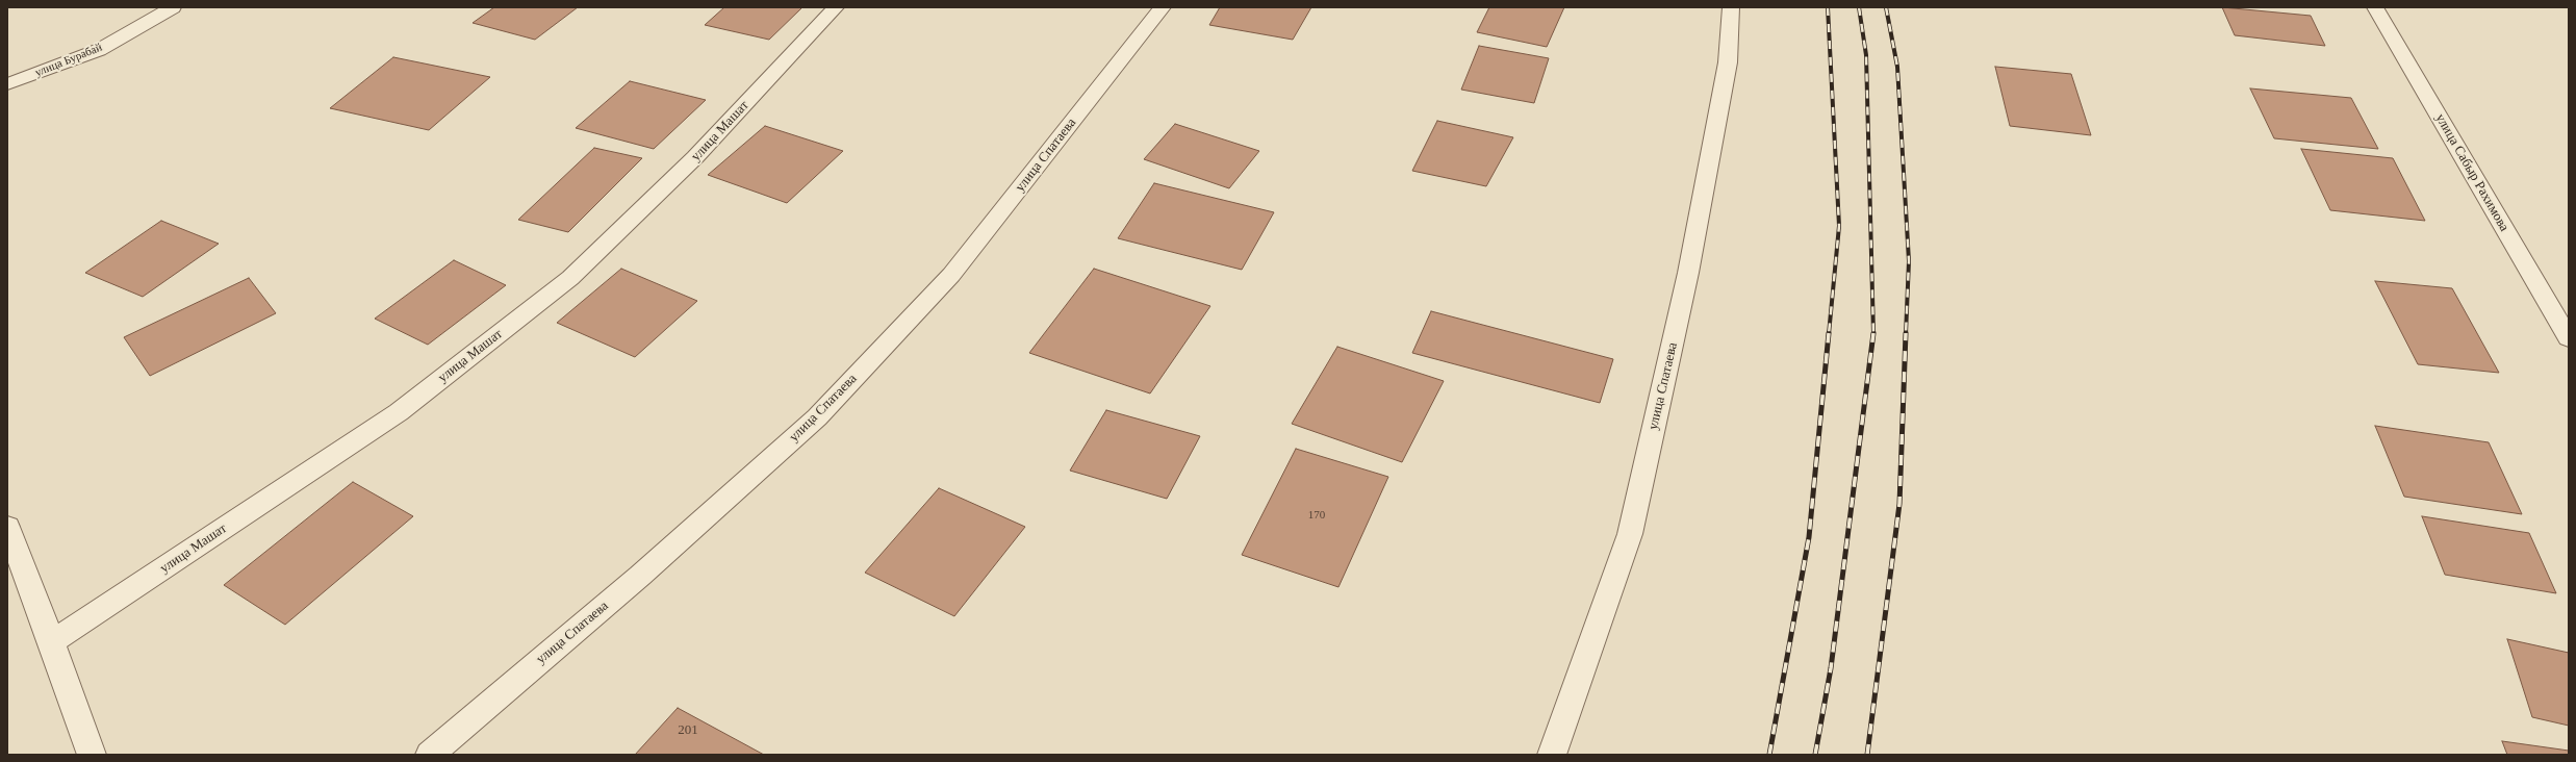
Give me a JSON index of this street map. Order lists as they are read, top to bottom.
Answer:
{
  "streets": {
    "street": [
      "улица Бурабай",
      "улица Машат",
      "улица Спатаева",
      "улица Сабыр Рахимова"
    ]
  },
  "house_numbers": ["170", "201"]
}
